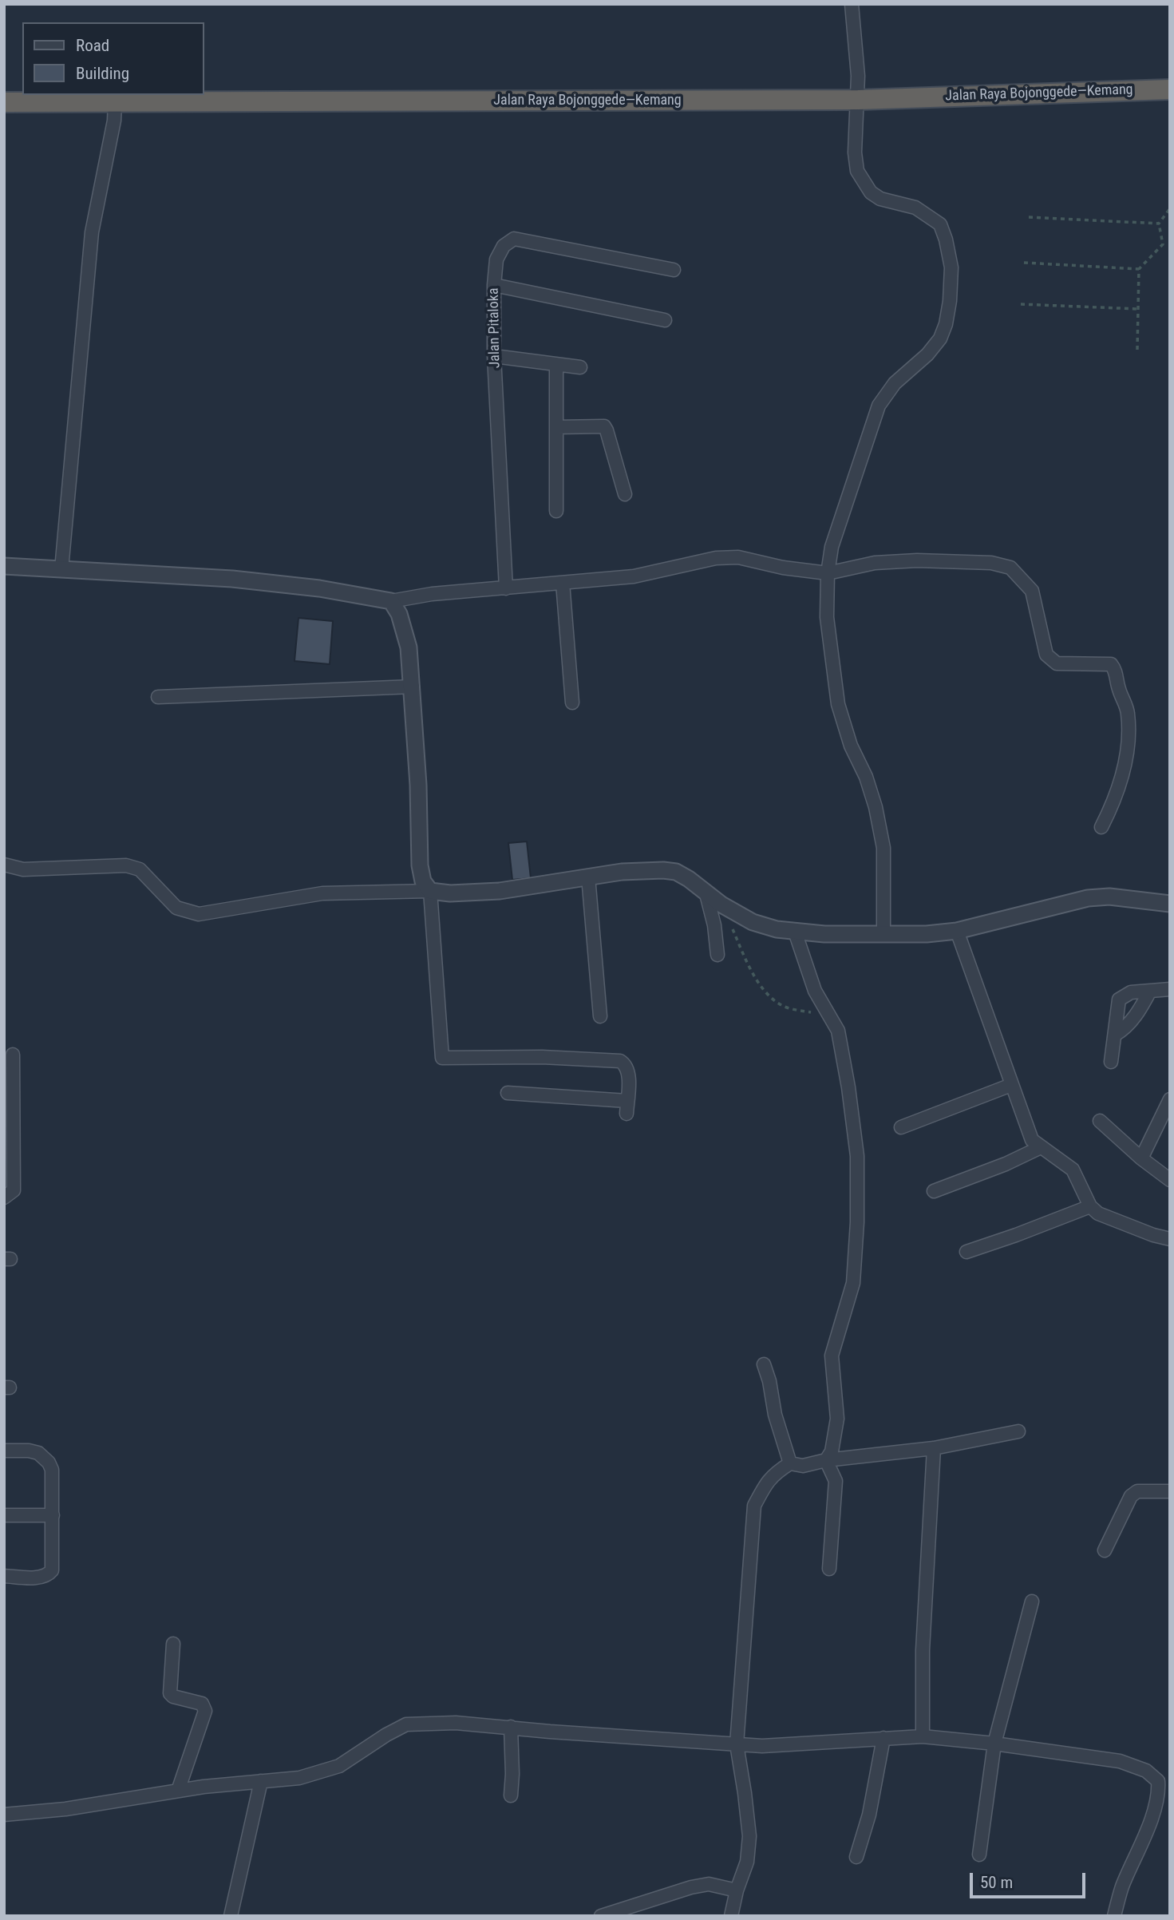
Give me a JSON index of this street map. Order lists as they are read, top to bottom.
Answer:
{
  "streets": {
    "highway": ["Jalan Raya Bojonggede—Kemang"],
    "street": ["Jalan Pitaloka"]
  },
  "legend": ["Road", "Building"],
  "scale_bar": "50 m"
}
